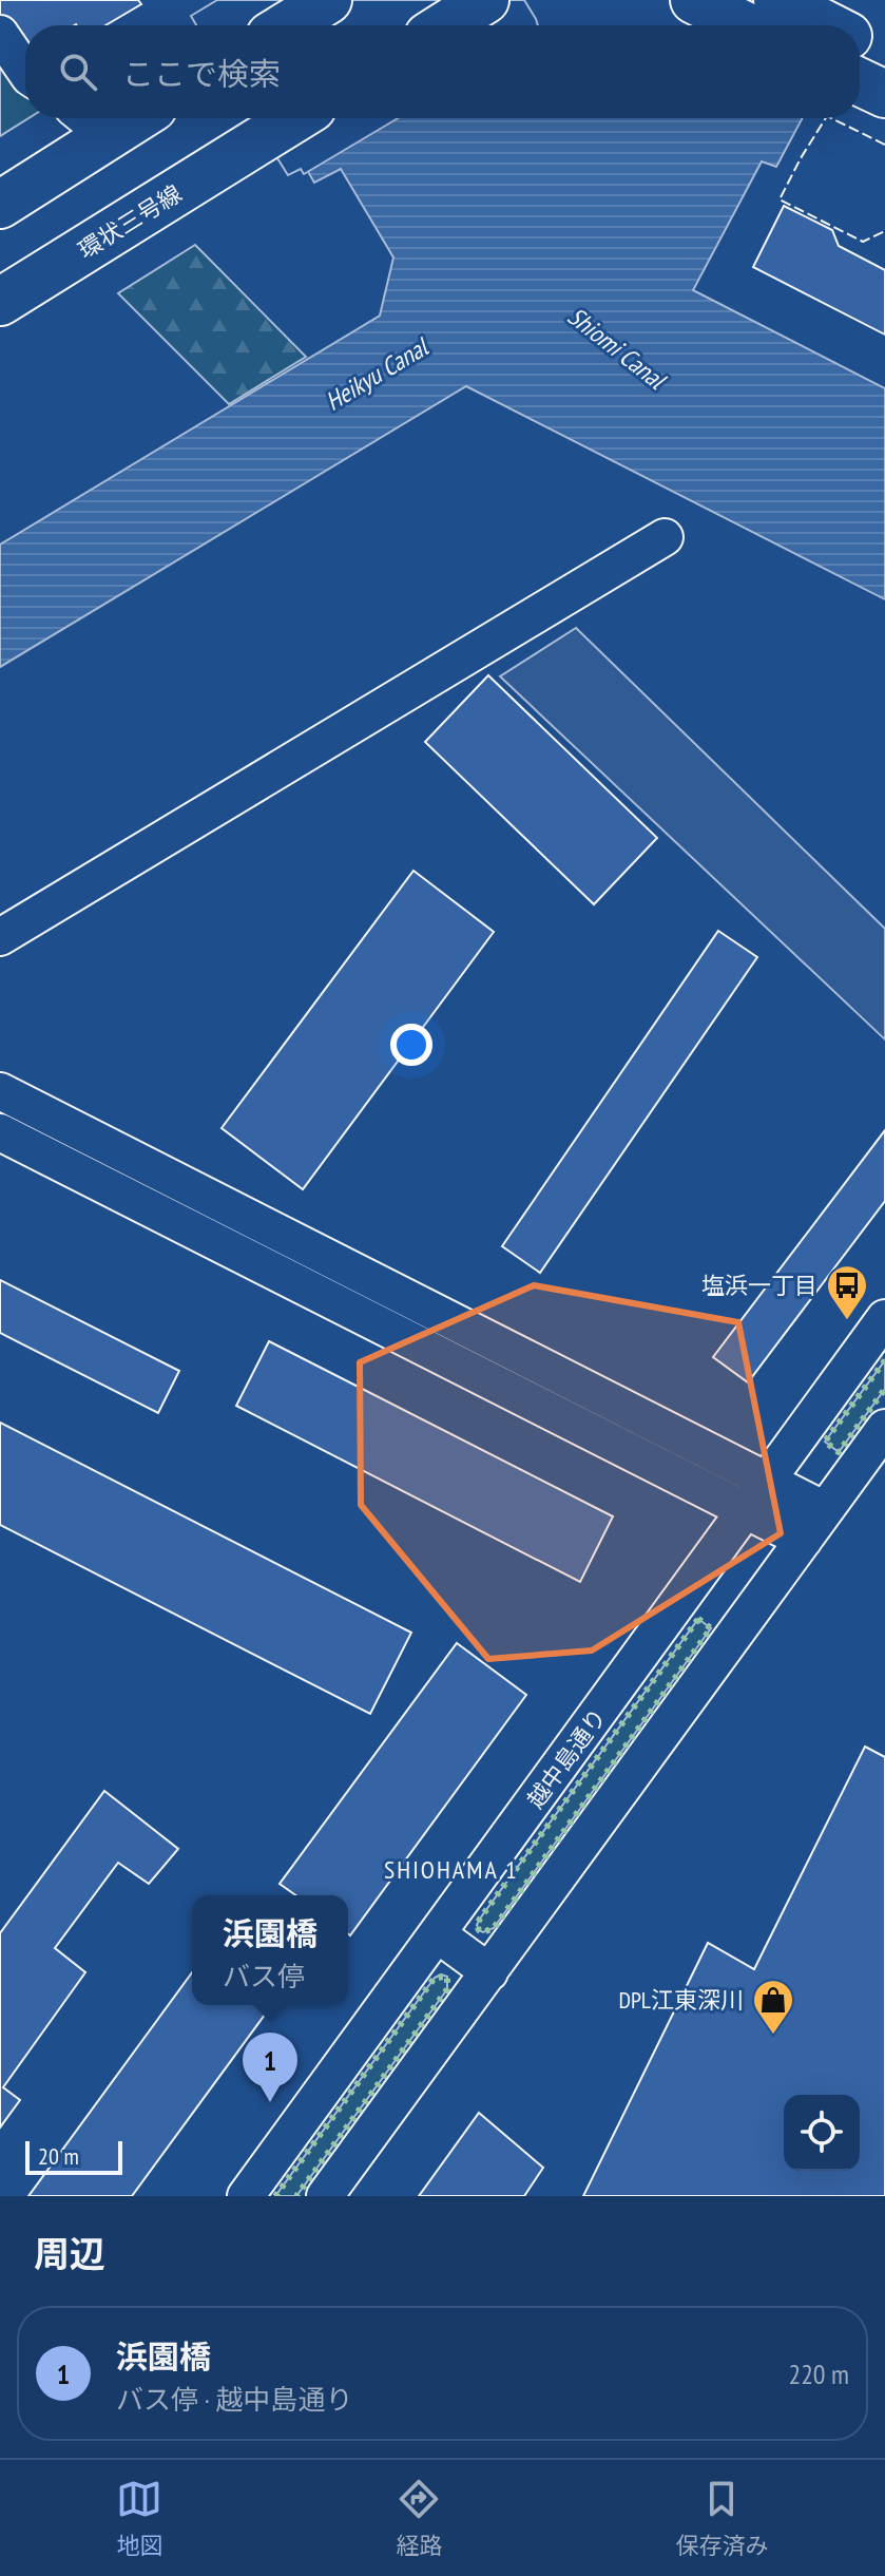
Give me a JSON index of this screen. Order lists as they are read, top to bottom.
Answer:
{
  "streets": {
    "main road": ["環状三号線"],
    "street": ["越中島通り"]
  },
  "districts": ["SHIOHAMA 1"],
  "water": ["Shiomi Canal", "Heikyu Canal"],
  "places": {
    "bus stop": ["塩浜一丁目"],
    "shop": ["DPL江東深川"]
  },
  "scale_bar": "20 m",
  "page": {
    "search": "ここで検索",
    "popup": ["浜園橋", "バス停"],
    "pins": "1",
    "scale": "20 m",
    "heading": "周辺",
    "list": [
      {
        "mark": "1",
        "name": "浜園橋",
        "note": "バス停 · 越中島通り",
        "value": "220 m"
      }
    ],
    "nav": ["地図", "経路", "保存済み"]
  }
}
